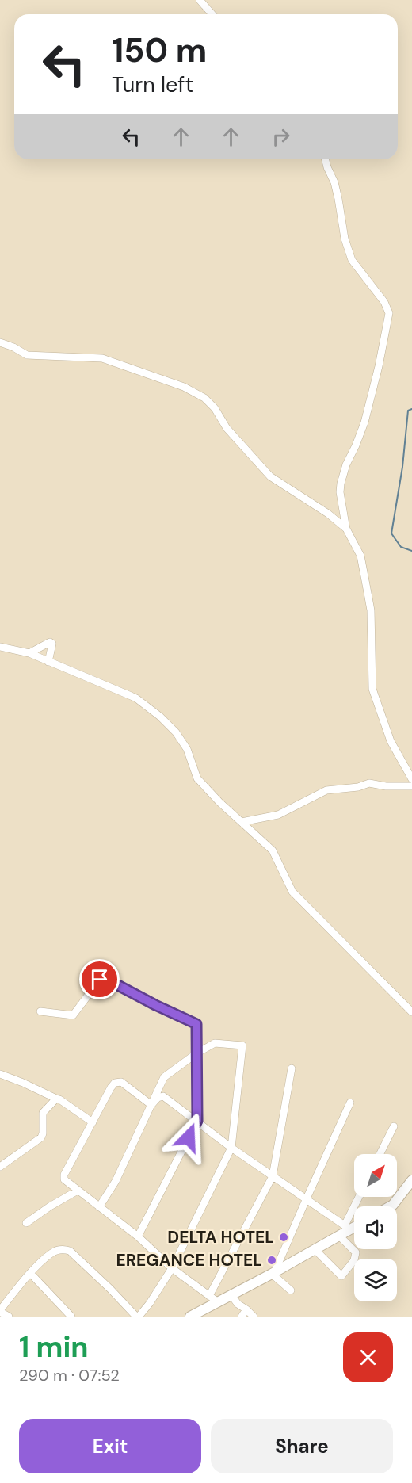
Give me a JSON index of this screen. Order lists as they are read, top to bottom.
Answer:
{
  "places": ["DELTA HOTEL", "EREGANCE HOTEL"],
  "north": "top right",
  "page": {
    "turn": ["150 m", "Turn left"],
    "heading": ["1 min", "290 m · 07:52"],
    "buttons": ["Exit", "Share"]
  }
}
